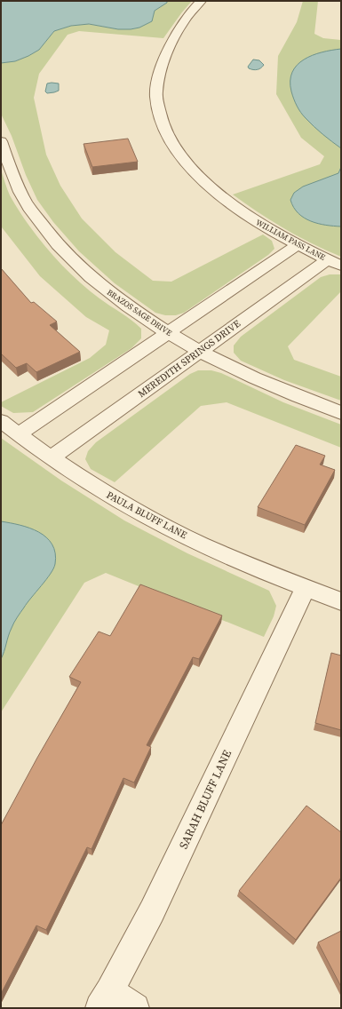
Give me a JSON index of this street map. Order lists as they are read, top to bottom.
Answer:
{
  "streets": {
    "street": [
      "WILLIAM PASS LANE",
      "BRAZOS SAGE DRIVE",
      "MEREDITH SPRINGS DRIVE",
      "PAULA BLUFF LANE",
      "SARAH BLUFF LANE"
    ]
  },
  "crossings": [
    ["WILLIAM PASS LANE", "MEREDITH SPRINGS DRIVE"],
    ["BRAZOS SAGE DRIVE", "MEREDITH SPRINGS DRIVE"],
    ["MEREDITH SPRINGS DRIVE", "PAULA BLUFF LANE"],
    ["PAULA BLUFF LANE", "SARAH BLUFF LANE"]
  ]
}
